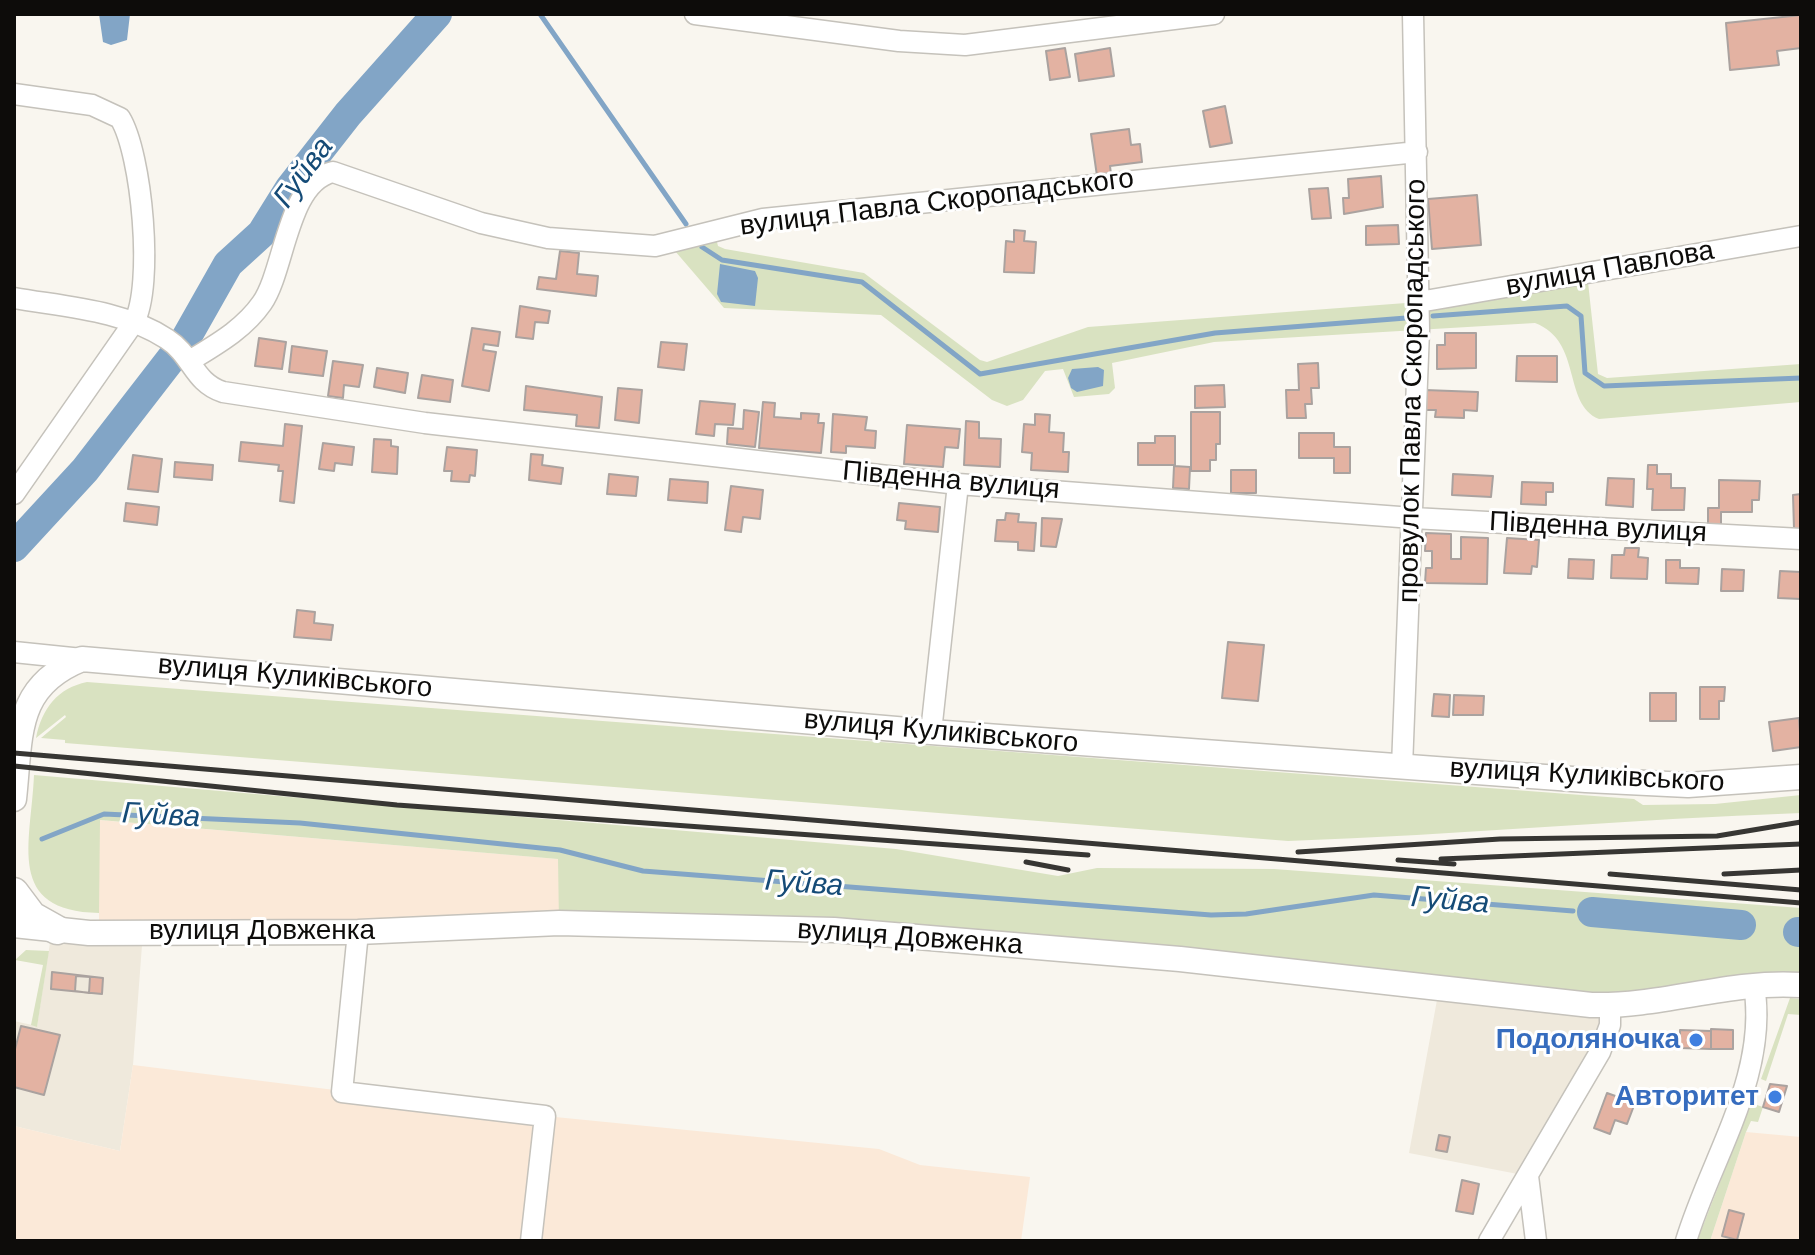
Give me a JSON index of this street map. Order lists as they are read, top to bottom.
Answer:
{
  "streets": {
    "street": [
      "вулиця Павла Скоропадського",
      "вулиця Павлова",
      "провулок Павла Скоропадського",
      "Південна вулиця",
      "вулиця Куликівського",
      "вулиця Довженка"
    ]
  },
  "crossings": [
    ["вулиця Павла Скоропадського", "провулок Павла Скоропадського"],
    ["вулиця Павла Скоропадського", "Південна вулиця"],
    ["вулиця Павлова", "провулок Павла Скоропадського"],
    ["провулок Павла Скоропадського", "Південна вулиця"],
    ["провулок Павла Скоропадського", "вулиця Куликівського"]
  ],
  "water": ["Гуйва"],
  "places": ["Подоляночка", "Авторитет"]
}
